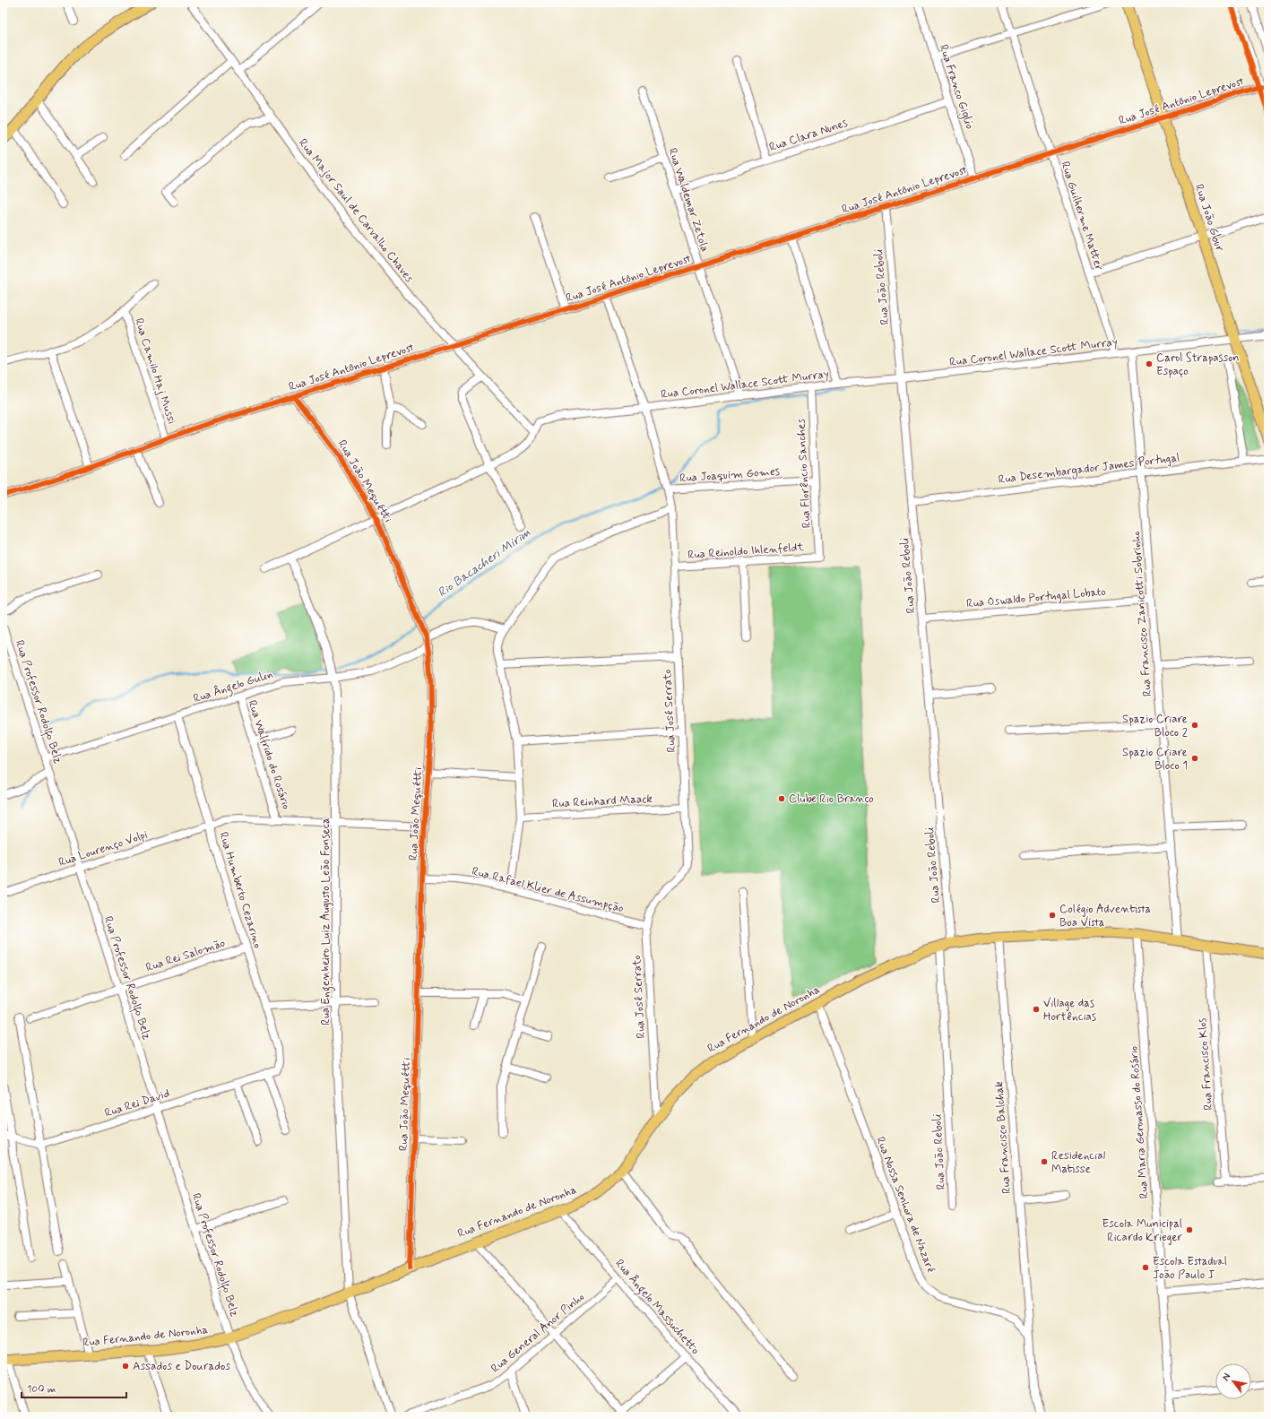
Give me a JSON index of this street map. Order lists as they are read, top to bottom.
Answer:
{
  "streets": {
    "main road": ["Rua João Gbur", "Rua Fernando de Noronha"],
    "street": [
      "Rua Franco Giglio",
      "Rua José Antônio Leprevost",
      "Rua Clara Nunes",
      "Rua Waldemar Zetola",
      "Rua Major Saul de Carvalho Chaves",
      "Rua Guilherme Matter",
      "Rua João Reboli",
      "Rua Coronel Wallace Scott Murray",
      "Rua Camilo Haj Mussi",
      "Rua Desembargador James Portugal",
      "Rua Florêncio Sanches",
      "Rua Joaquim Gomes",
      "Rua João Mequétti",
      "Rua Reinoldo Ihlenfeldt",
      "Rua Oswaldo Portugal Lobato",
      "Rua Francisco Zanicotti Sobrinho",
      "Rua Ângelo Gulin",
      "Rua Professor Rodolfo Belz",
      "Rua José Serrato",
      "Rua Walfrido do Rosário",
      "Rua Reinhard Maack",
      "Rua Lourenço Volpi",
      "Rua Humberto Cezarino",
      "Rua Rafael Klier de Assumpção",
      "Rua Engenheiro Luiz Augusto Leão Fonseca",
      "Rua Rei Salomão",
      "Rua Francisco Klos",
      "Rua Rei David",
      "Rua Maria Geronasso do Rosário",
      "Rua Francisco Balchak",
      "Rua Nossa Senhora de Nazaré",
      "Rua Ângelo Massuchetto",
      "Rua General Anor Pinho"
    ]
  },
  "crossings": [
    ["Rua Franco Giglio", "Rua José Antônio Leprevost"],
    ["Rua Franco Giglio", "Rua Clara Nunes"],
    ["Rua José Antônio Leprevost", "Rua Waldemar Zetola"],
    ["Rua José Antônio Leprevost", "Rua Major Saul de Carvalho Chaves"],
    ["Rua José Antônio Leprevost", "Rua Guilherme Matter"],
    ["Rua José Antônio Leprevost", "Rua João Gbur"],
    ["Rua José Antônio Leprevost", "Rua João Reboli"],
    ["Rua José Antônio Leprevost", "Rua Camilo Haj Mussi"],
    ["Rua José Antônio Leprevost", "Rua João Mequétti"],
    ["Rua José Antônio Leprevost", "Rua José Serrato"],
    ["Rua Clara Nunes", "Rua Waldemar Zetola"],
    ["Rua Waldemar Zetola", "Rua Coronel Wallace Scott Murray"],
    ["Rua Guilherme Matter", "Rua Coronel Wallace Scott Murray"],
    ["Rua João Gbur", "Rua Coronel Wallace Scott Murray"],
    ["Rua João Reboli", "Rua Coronel Wallace Scott Murray"],
    ["Rua João Reboli", "Rua Desembargador James Portugal"],
    ["Rua João Reboli", "Rua Oswaldo Portugal Lobato"],
    ["Rua João Reboli", "Rua Fernando de Noronha"],
    ["Rua Coronel Wallace Scott Murray", "Rua Florêncio Sanches"],
    ["Rua Coronel Wallace Scott Murray", "Rua Francisco Zanicotti Sobrinho"],
    ["Rua Coronel Wallace Scott Murray", "Rua José Serrato"],
    ["Rua Desembargador James Portugal", "Rua Francisco Zanicotti Sobrinho"],
    ["Rua Florêncio Sanches", "Rua Joaquim Gomes"],
    ["Rua Florêncio Sanches", "Rua Reinoldo Ihlenfeldt"],
    ["Rua Joaquim Gomes", "Rua José Serrato"],
    ["Rua João Mequétti", "Rua Ângelo Gulin"],
    ["Rua João Mequétti", "Rua Lourenço Volpi"],
    ["Rua João Mequétti", "Rua Rafael Klier de Assumpção"],
    ["Rua João Mequétti", "Rua Fernando de Noronha"],
    ["Rua Reinoldo Ihlenfeldt", "Rua José Serrato"],
    ["Rua Oswaldo Portugal Lobato", "Rua Francisco Zanicotti Sobrinho"],
    ["Rua Francisco Zanicotti Sobrinho", "Rua Fernando de Noronha"],
    ["Rua Ângelo Gulin", "Rua Professor Rodolfo Belz"],
    ["Rua Ângelo Gulin", "Rua Walfrido do Rosário"],
    ["Rua Ângelo Gulin", "Rua Humberto Cezarino"],
    ["Rua Ângelo Gulin", "Rua Engenheiro Luiz Augusto Leão Fonseca"],
    ["Rua Professor Rodolfo Belz", "Rua Lourenço Volpi"],
    ["Rua Professor Rodolfo Belz", "Rua Rei Salomão"],
    ["Rua Professor Rodolfo Belz", "Rua Fernando de Noronha"],
    ["Rua Professor Rodolfo Belz", "Rua Rei David"],
    ["Rua José Serrato", "Rua Reinhard Maack"],
    ["Rua José Serrato", "Rua Rafael Klier de Assumpção"],
    ["Rua José Serrato", "Rua Fernando de Noronha"],
    ["Rua Walfrido do Rosário", "Rua Lourenço Volpi"],
    ["Rua Lourenço Volpi", "Rua Humberto Cezarino"],
    ["Rua Lourenço Volpi", "Rua Engenheiro Luiz Augusto Leão Fonseca"],
    ["Rua Humberto Cezarino", "Rua Rei Salomão"],
    ["Rua Humberto Cezarino", "Rua Rei David"],
    ["Rua Engenheiro Luiz Augusto Leão Fonseca", "Rua Fernando de Noronha"],
    ["Rua Fernando de Noronha", "Rua Francisco Klos"],
    ["Rua Fernando de Noronha", "Rua Maria Geronasso do Rosário"],
    ["Rua Fernando de Noronha", "Rua Francisco Balchak"],
    ["Rua Fernando de Noronha", "Rua Nossa Senhora de Nazaré"],
    ["Rua Fernando de Noronha", "Rua Ângelo Massuchetto"],
    ["Rua Francisco Balchak", "Rua Nossa Senhora de Nazaré"],
    ["Rua Ângelo Massuchetto", "Rua General Anor Pinho"]
  ],
  "water": ["Rio Bacacheri Mirim"],
  "places": [
    "Carol Strapasson Espaço",
    "Spazio Criare Bloco 2",
    "Spazio Criare Bloco 1",
    "Clube Rio Branco",
    "Colégio Adventista Boa Vista",
    "Village das Hortências",
    "Residencial Matisse",
    "Escola Municipal Ricardo Krieger",
    "Escola Estadual João Paulo I",
    "Assados e Dourados"
  ],
  "scale_bar": "100 m",
  "north": "top left"
}
